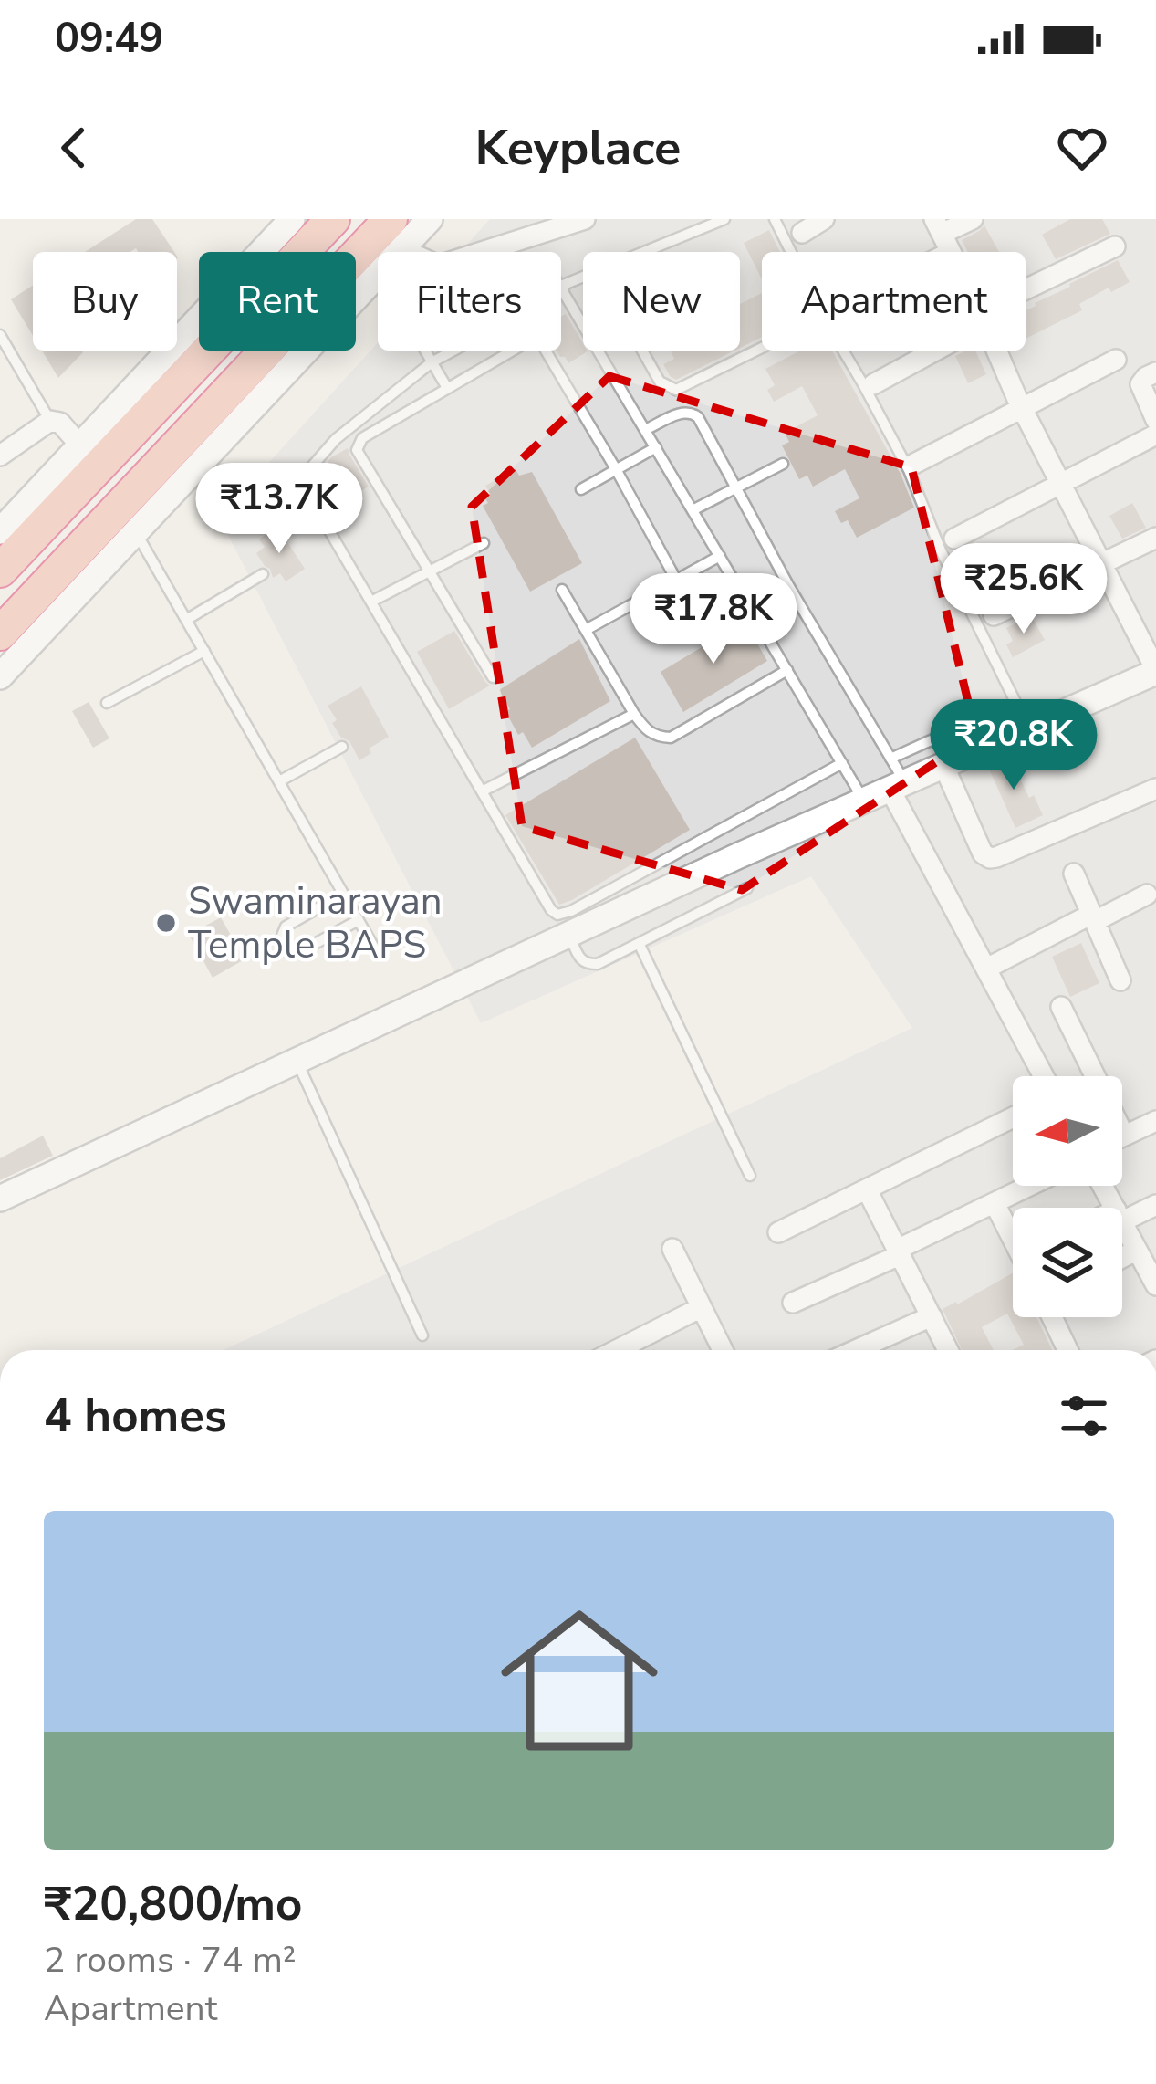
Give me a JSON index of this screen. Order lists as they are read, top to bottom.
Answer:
{
  "places": ["Swaminarayan Temple BAPS"],
  "north": "left",
  "page": {
    "status": "09:49",
    "header": "Keyplace",
    "chip": [
      "Buy",
      "Rent",
      "Filters",
      "New",
      "Apartment"
    ],
    "price": [
      "₹13.7K",
      "₹25.6K",
      "₹17.8K",
      "₹20.8K"
    ],
    "heading": "4 homes",
    "list": [
      {
        "name": "₹20,800/mo",
        "note": "2 rooms · 74 m² · Apartment"
      }
    ]
  }
}
